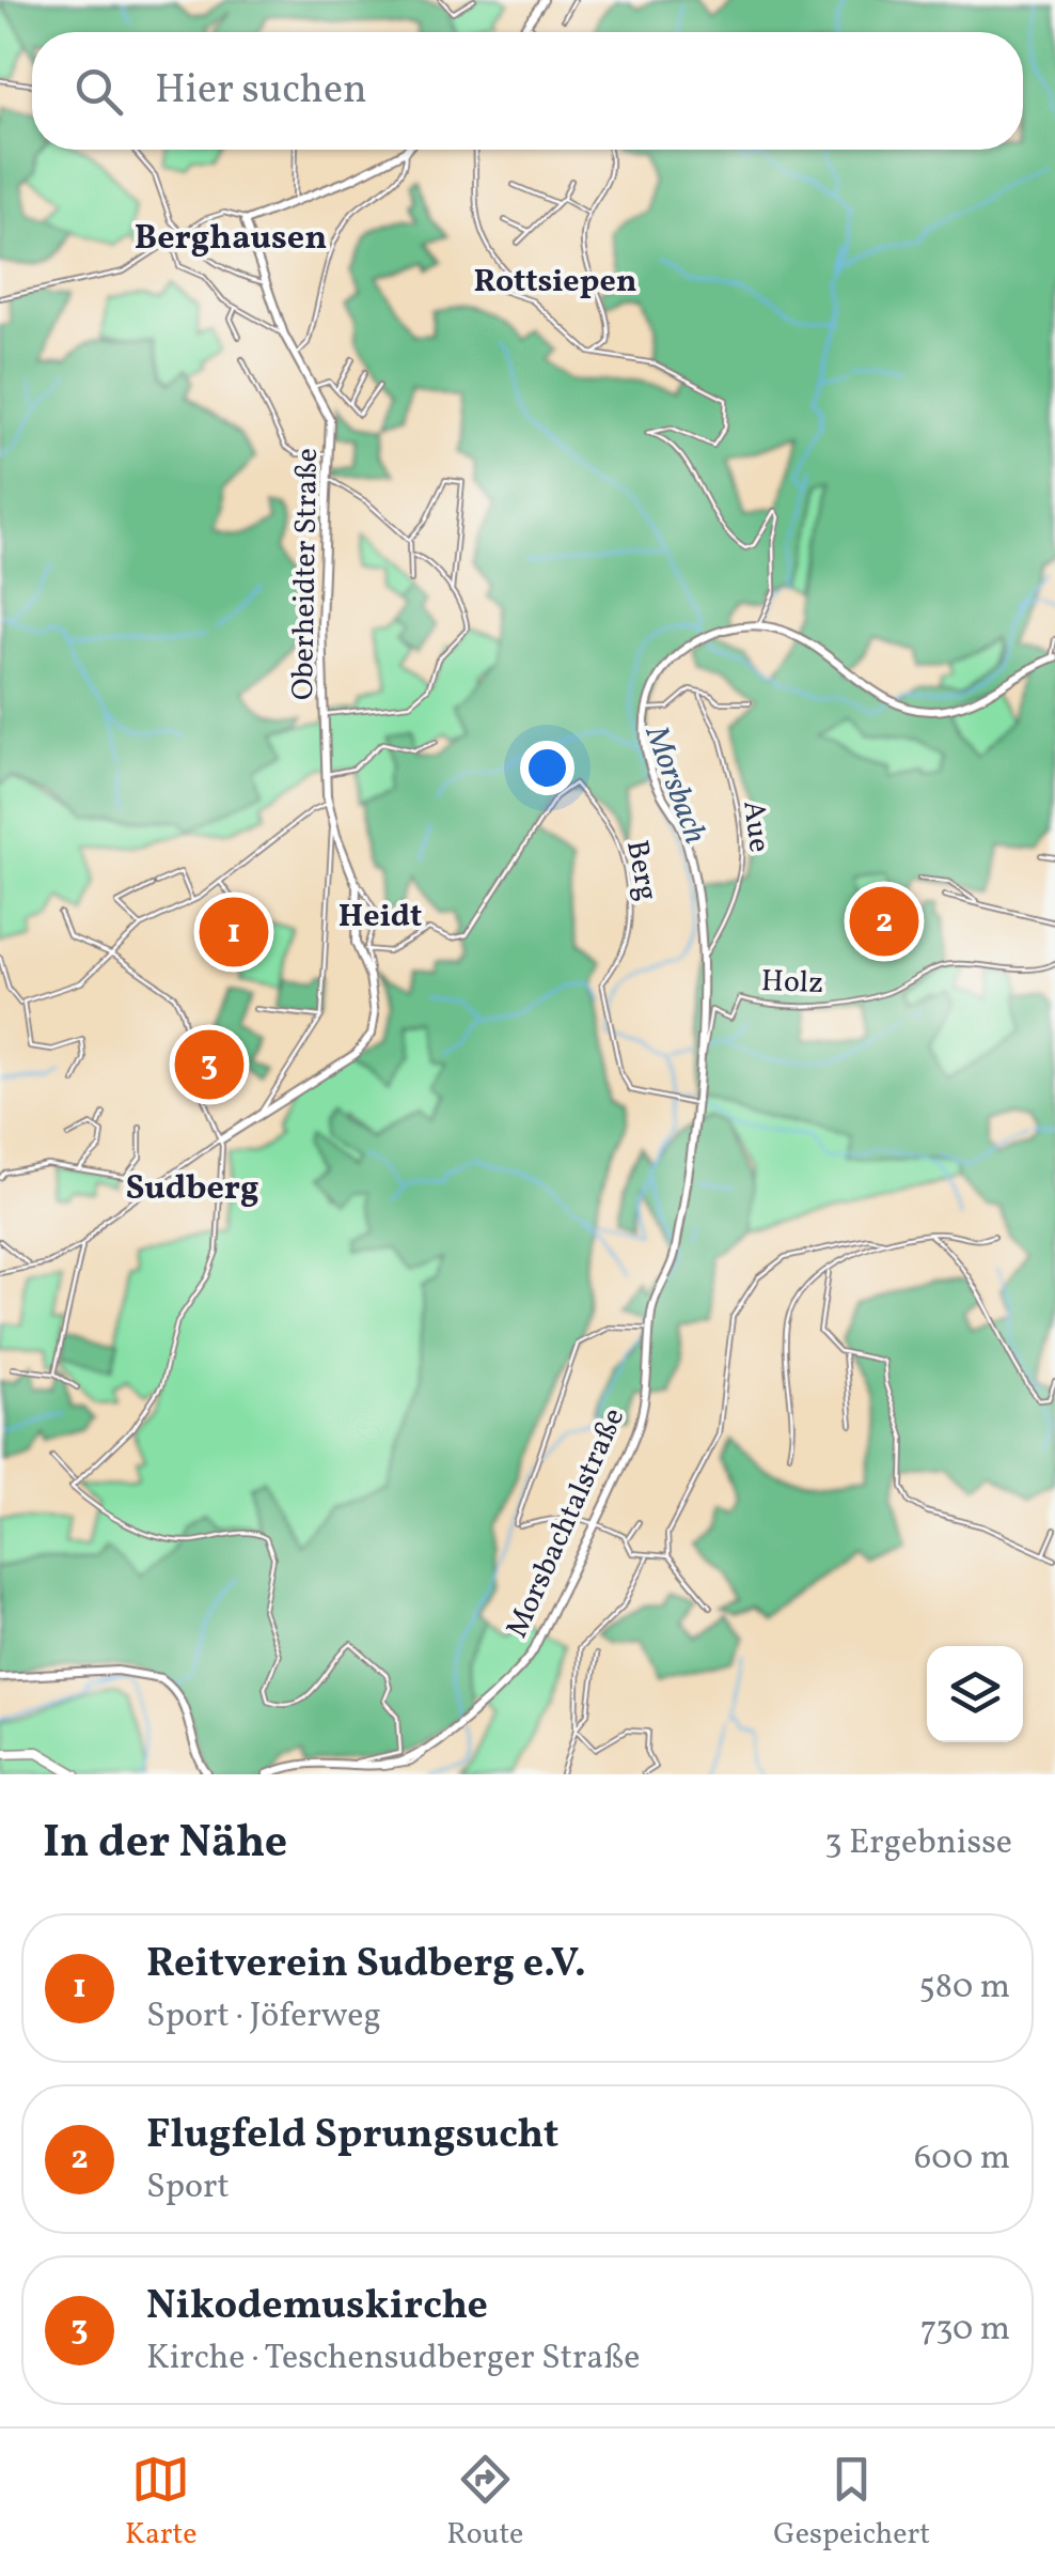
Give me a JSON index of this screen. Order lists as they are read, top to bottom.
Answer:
{
  "streets": {
    "main road": ["Oberheidter Straße", "Morsbachtalstraße"],
    "street": ["Aue", "Berg", "Holz"]
  },
  "crossings": [
    ["Aue", "Morsbachtalstraße"],
    ["Berg", "Morsbachtalstraße"],
    ["Holz", "Morsbachtalstraße"]
  ],
  "districts": [
    "Berghausen",
    "Rottsiepen",
    "Heidt",
    "Sudberg"
  ],
  "water": ["Morsbach"],
  "page": {
    "search": "Hier suchen",
    "pins": ["2", "1", "3"],
    "heading": ["In der Nähe", "3 Ergebnisse"],
    "list": [
      {
        "mark": "1",
        "name": "Reitverein Sudberg e.V.",
        "note": "Sport · Jöferweg",
        "value": "580 m"
      },
      {
        "mark": "2",
        "name": "Flugfeld Sprungsucht",
        "note": "Sport",
        "value": "600 m"
      },
      {
        "mark": "3",
        "name": "Nikodemuskirche",
        "note": "Kirche · Teschensudberger Straße",
        "value": "730 m"
      }
    ],
    "nav": ["Karte", "Route", "Gespeichert"]
  }
}
